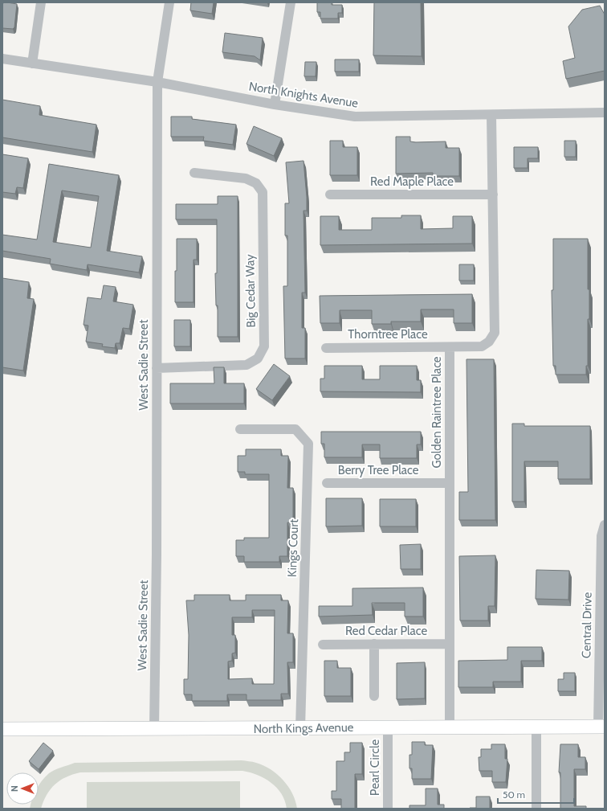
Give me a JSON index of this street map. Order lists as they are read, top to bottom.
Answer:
{
  "streets": {
    "street": [
      "North Knights Avenue",
      "Red Maple Place",
      "Big Cedar Way",
      "Thorntree Place",
      "West Sadie Street",
      "Golden Raintree Place",
      "Berry Tree Place",
      "Kings Court",
      "Central Drive",
      "Red Cedar Place",
      "North Kings Avenue",
      "Pearl Circle"
    ]
  },
  "crossings": [
    ["North Knights Avenue", "West Sadie Street"],
    ["North Knights Avenue", "Golden Raintree Place"],
    ["Red Maple Place", "Golden Raintree Place"],
    ["Big Cedar Way", "West Sadie Street"],
    ["Thorntree Place", "Golden Raintree Place"],
    ["West Sadie Street", "North Kings Avenue"],
    ["Golden Raintree Place", "Berry Tree Place"],
    ["Golden Raintree Place", "Red Cedar Place"],
    ["Golden Raintree Place", "North Kings Avenue"],
    ["Kings Court", "North Kings Avenue"],
    ["Central Drive", "North Kings Avenue"],
    ["North Kings Avenue", "Pearl Circle"]
  ],
  "scale_bar": "50 m",
  "north": "left"
}
